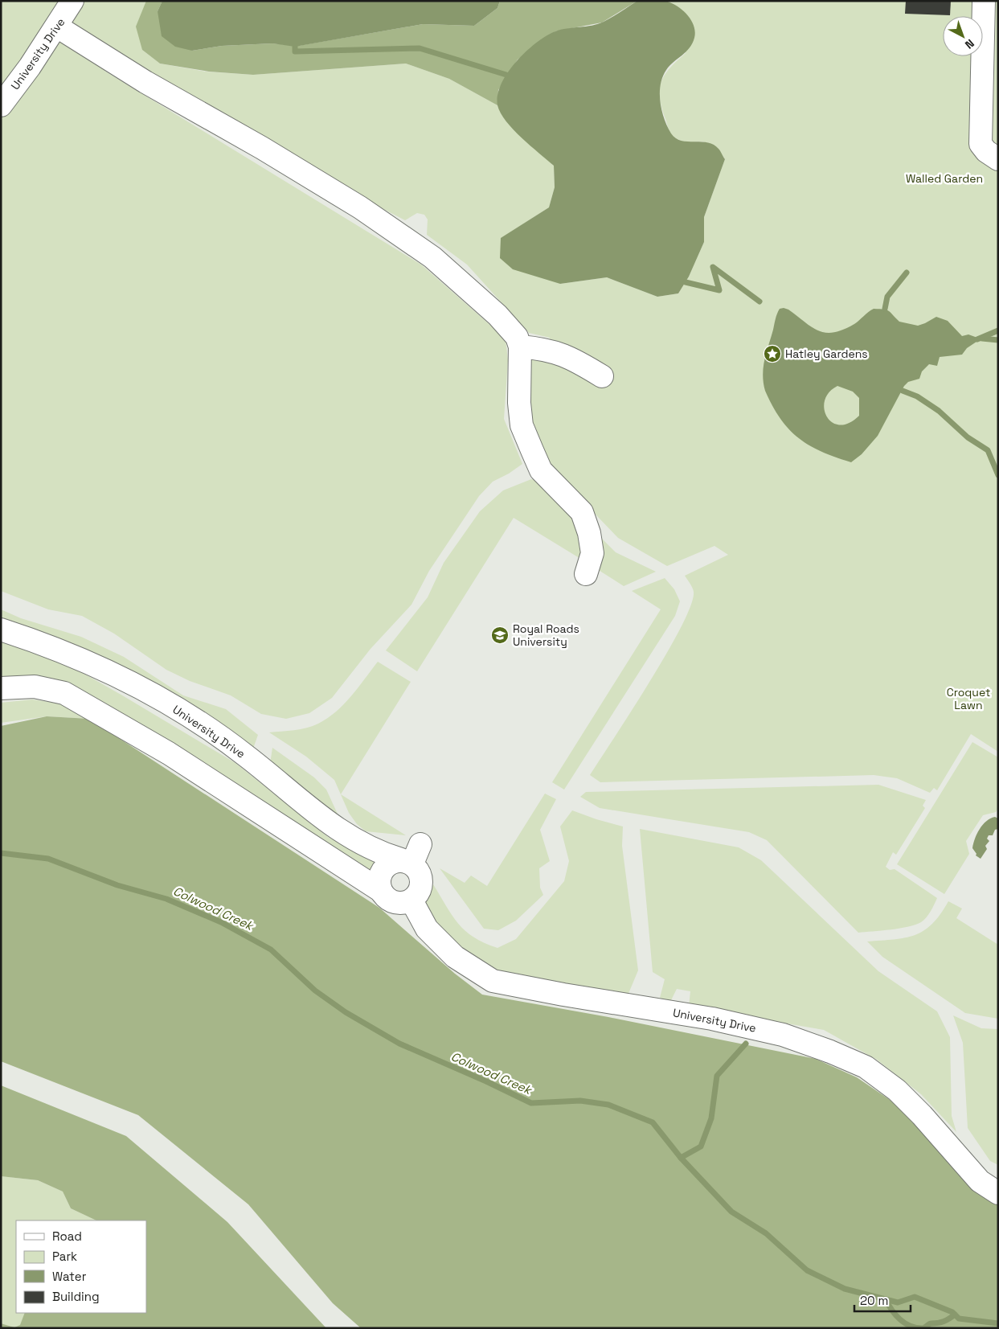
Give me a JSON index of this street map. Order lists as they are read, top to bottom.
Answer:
{
  "streets": {
    "street": ["University Drive"]
  },
  "water": ["Colwood Creek"],
  "parks": ["Walled Garden", "Croquet Lawn"],
  "places": {
    "place": ["Hatley Gardens"],
    "school or university": ["Royal Roads University"]
  },
  "legend": [
    "Road",
    "Park",
    "Water",
    "Building"
  ],
  "scale_bar": "20 m",
  "north": "bottom right"
}
